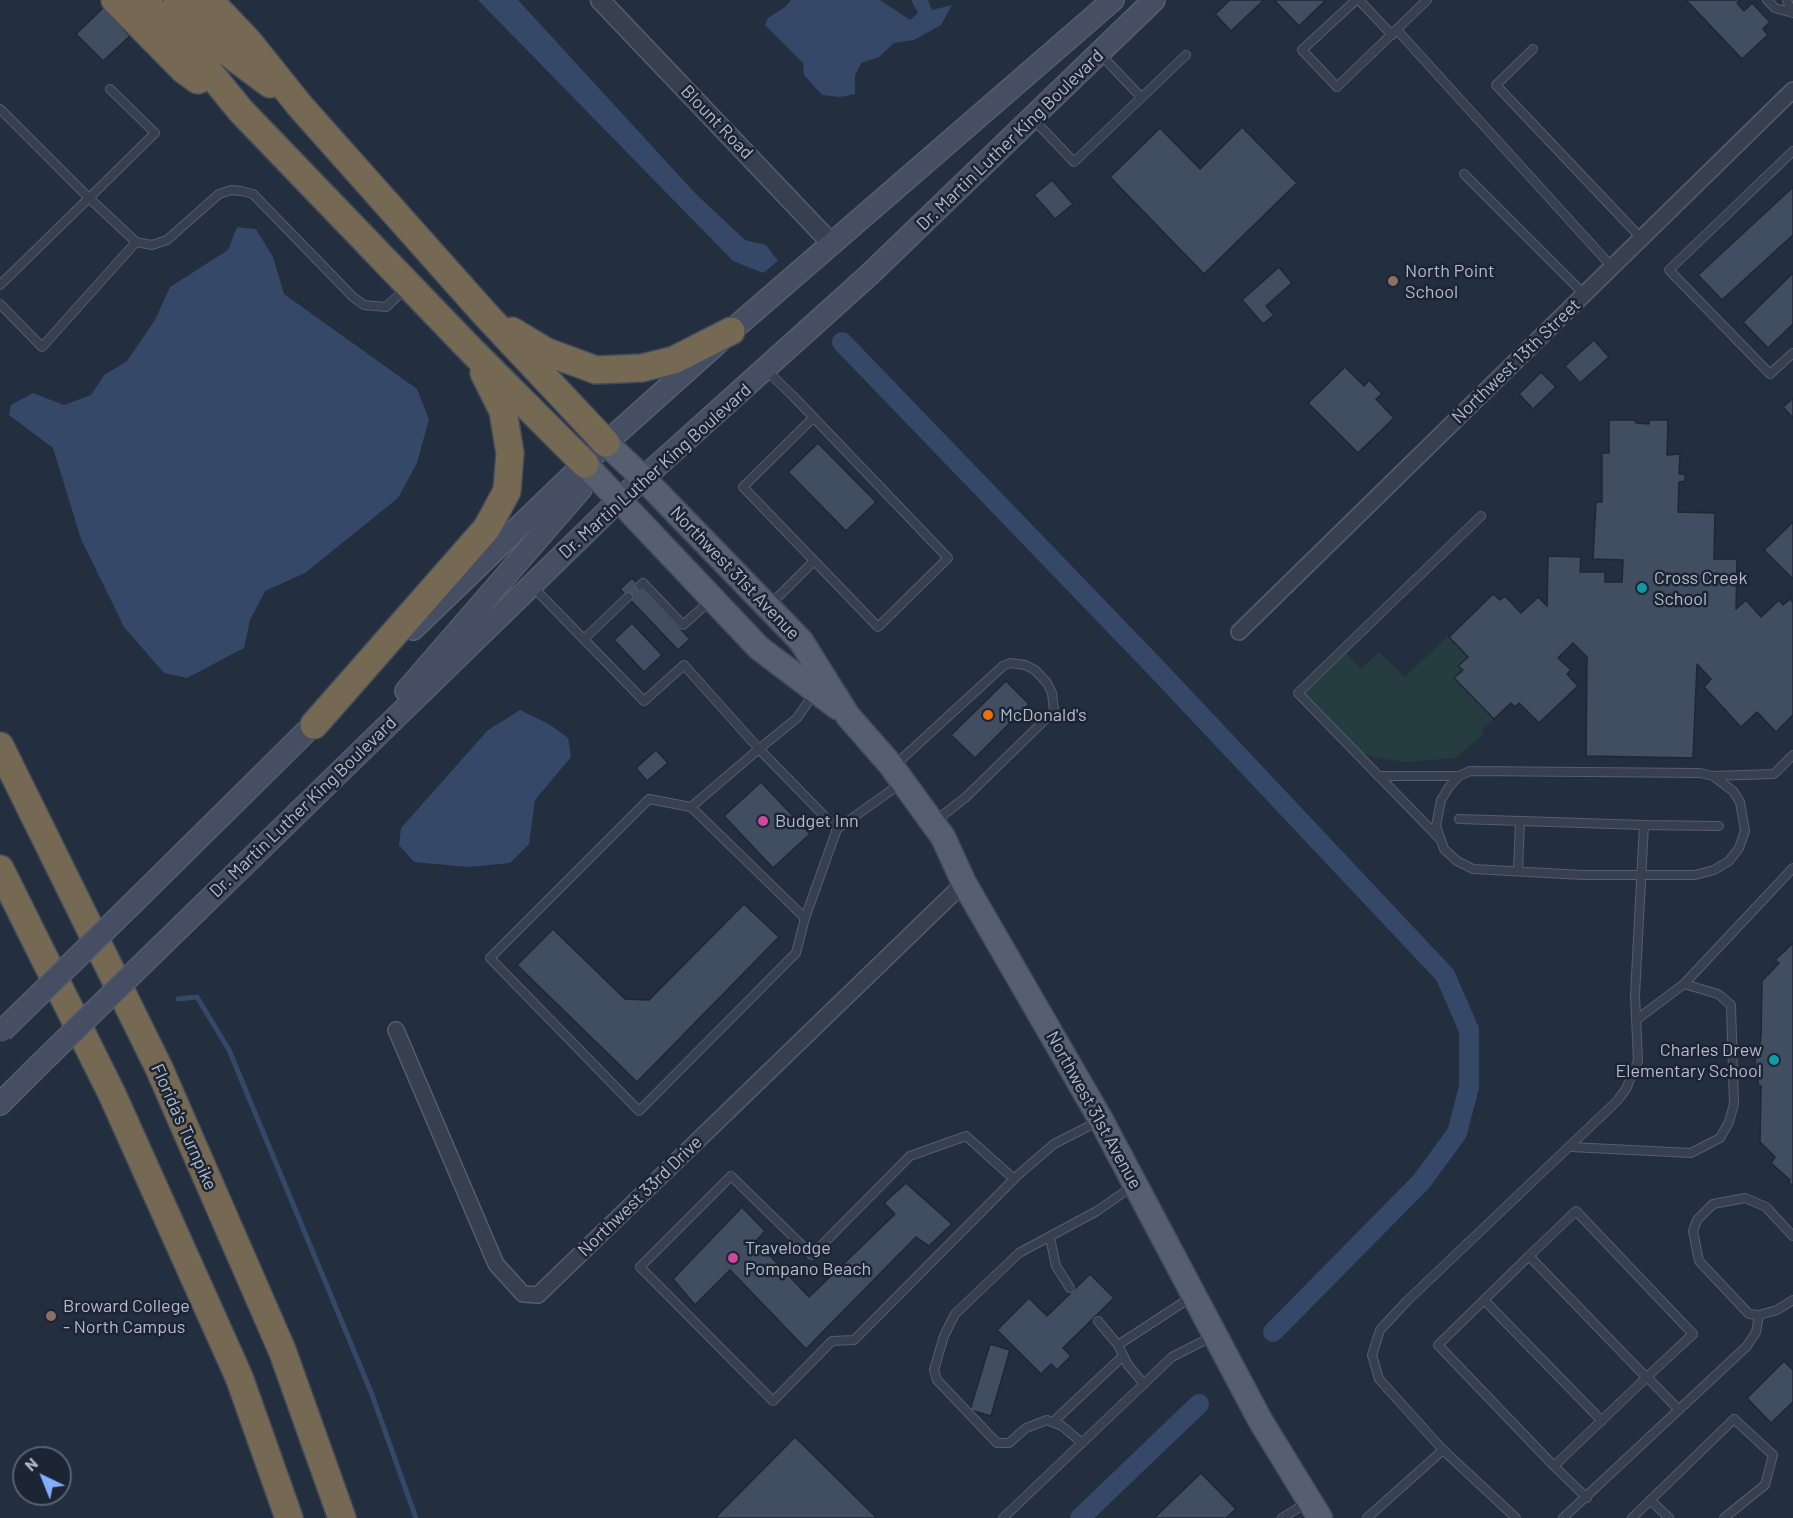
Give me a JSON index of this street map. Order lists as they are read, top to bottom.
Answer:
{
  "streets": {
    "highway": ["Florida's Turnpike"],
    "main road": ["Dr. Martin Luther King Boulevard", "Northwest 31st Avenue"],
    "street": ["Blount Road", "Northwest 13th Street", "Northwest 33rd Drive"]
  },
  "crossings": [
    ["Blount Road", "Dr. Martin Luther King Boulevard"],
    ["Dr. Martin Luther King Boulevard", "Northwest 31st Avenue"],
    ["Northwest 31st Avenue", "Northwest 33rd Drive"]
  ],
  "places": [
    "North Point School",
    "Cross Creek School",
    "McDonald's",
    "Budget Inn",
    "Charles Drew Elementary School",
    "Travelodge Pompano Beach",
    "Broward College - North Campus"
  ],
  "north": "top left"
}
